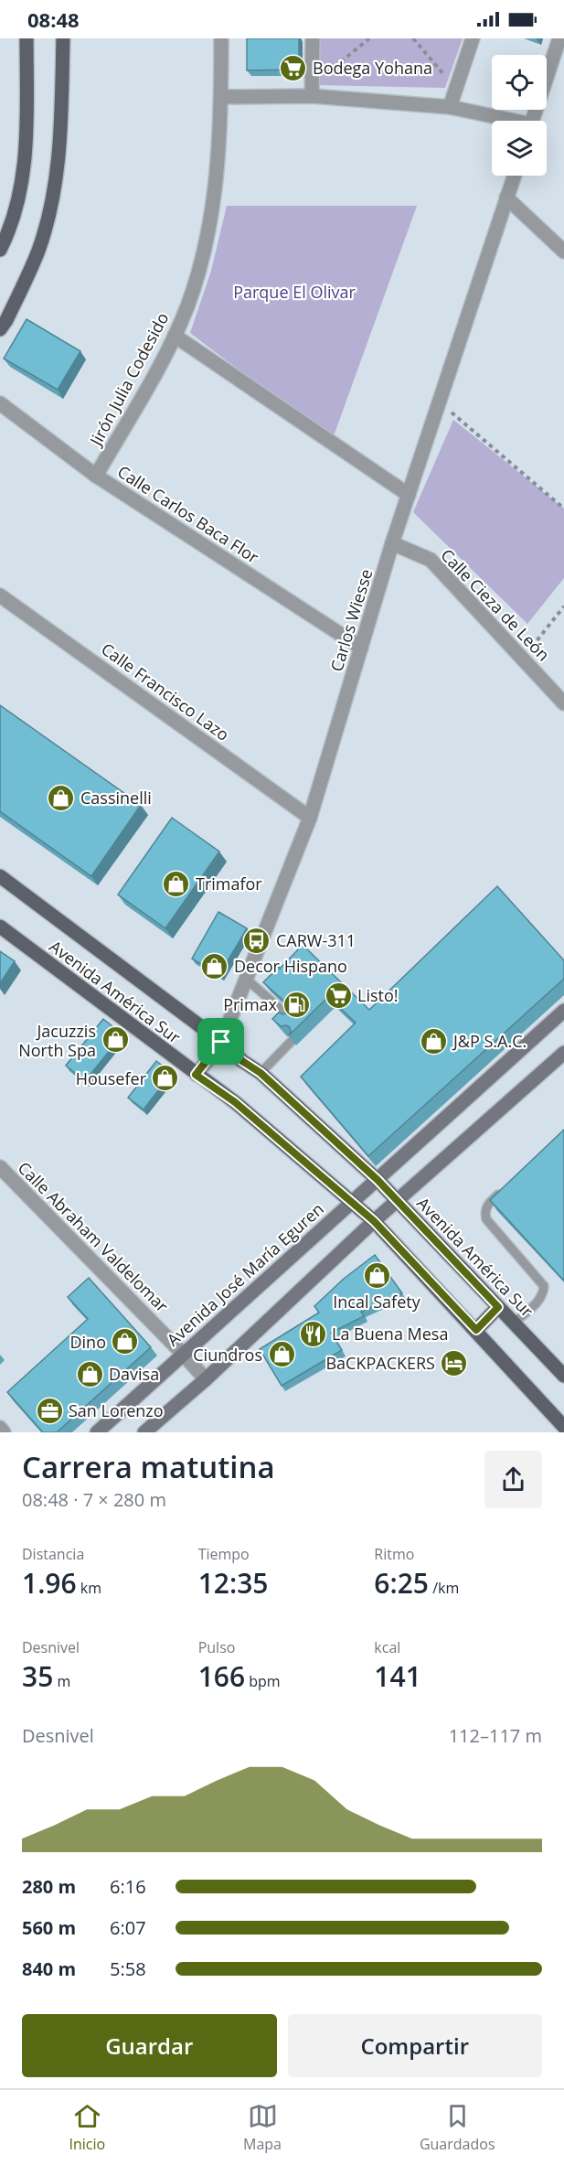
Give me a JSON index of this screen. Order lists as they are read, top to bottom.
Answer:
{
  "streets": {
    "main road": ["Avenida América Sur", "Avenida José María Eguren"],
    "street": [
      "Jirón Julia Codesido",
      "Calle Carlos Baca Flor",
      "Calle Cieza de León",
      "Carlos Wiesse",
      "Calle Francisco Lazo",
      "Calle Abraham Valdelomar"
    ]
  },
  "crossings": [
    ["Jirón Julia Codesido", "Calle Carlos Baca Flor"],
    ["Calle Carlos Baca Flor", "Carlos Wiesse"],
    ["Calle Cieza de León", "Carlos Wiesse"],
    ["Carlos Wiesse", "Calle Francisco Lazo"],
    ["Carlos Wiesse", "Avenida América Sur"],
    ["Avenida América Sur", "Avenida José María Eguren"],
    ["Calle Abraham Valdelomar", "Avenida José María Eguren"]
  ],
  "parks": ["Parque El Olivar"],
  "places": {
    "supermarket": ["Bodega Yohana", "Listo!"],
    "shop": [
      "Cassinelli",
      "Trimafor",
      "Decor Hispano",
      "Jacuzzis North Spa",
      "J&P S.A.C.",
      "Housefer",
      "Incal Safety",
      "Dino",
      "Ciundros",
      "Davisa"
    ],
    "bus stop": ["CARW-311"],
    "fuel station": ["Primax"],
    "restaurant": ["La Buena Mesa"],
    "hotel": ["BaCKPACKERS"],
    "office": ["San Lorenzo"]
  },
  "page": {
    "status": "08:48",
    "heading": ["Carrera matutina", "08:48 · 7 × 280 m"],
    "stats": [
      ["Distancia", "1.96 km"],
      ["Tiempo", "12:35"],
      ["Ritmo", "6:25 /km"],
      ["Desnivel", "35 m"],
      ["Pulso", "166 bpm"],
      ["kcal", "141"]
    ],
    "chart": ["Desnivel", "112–117 m"],
    "list": [
      {
        "name": "280 m",
        "note": "6:16"
      },
      {
        "name": "560 m",
        "note": "6:07"
      },
      {
        "name": "840 m",
        "note": "5:58"
      }
    ],
    "buttons": ["Guardar", "Compartir"],
    "tabs": ["Inicio", "Mapa", "Guardados"]
  }
}
